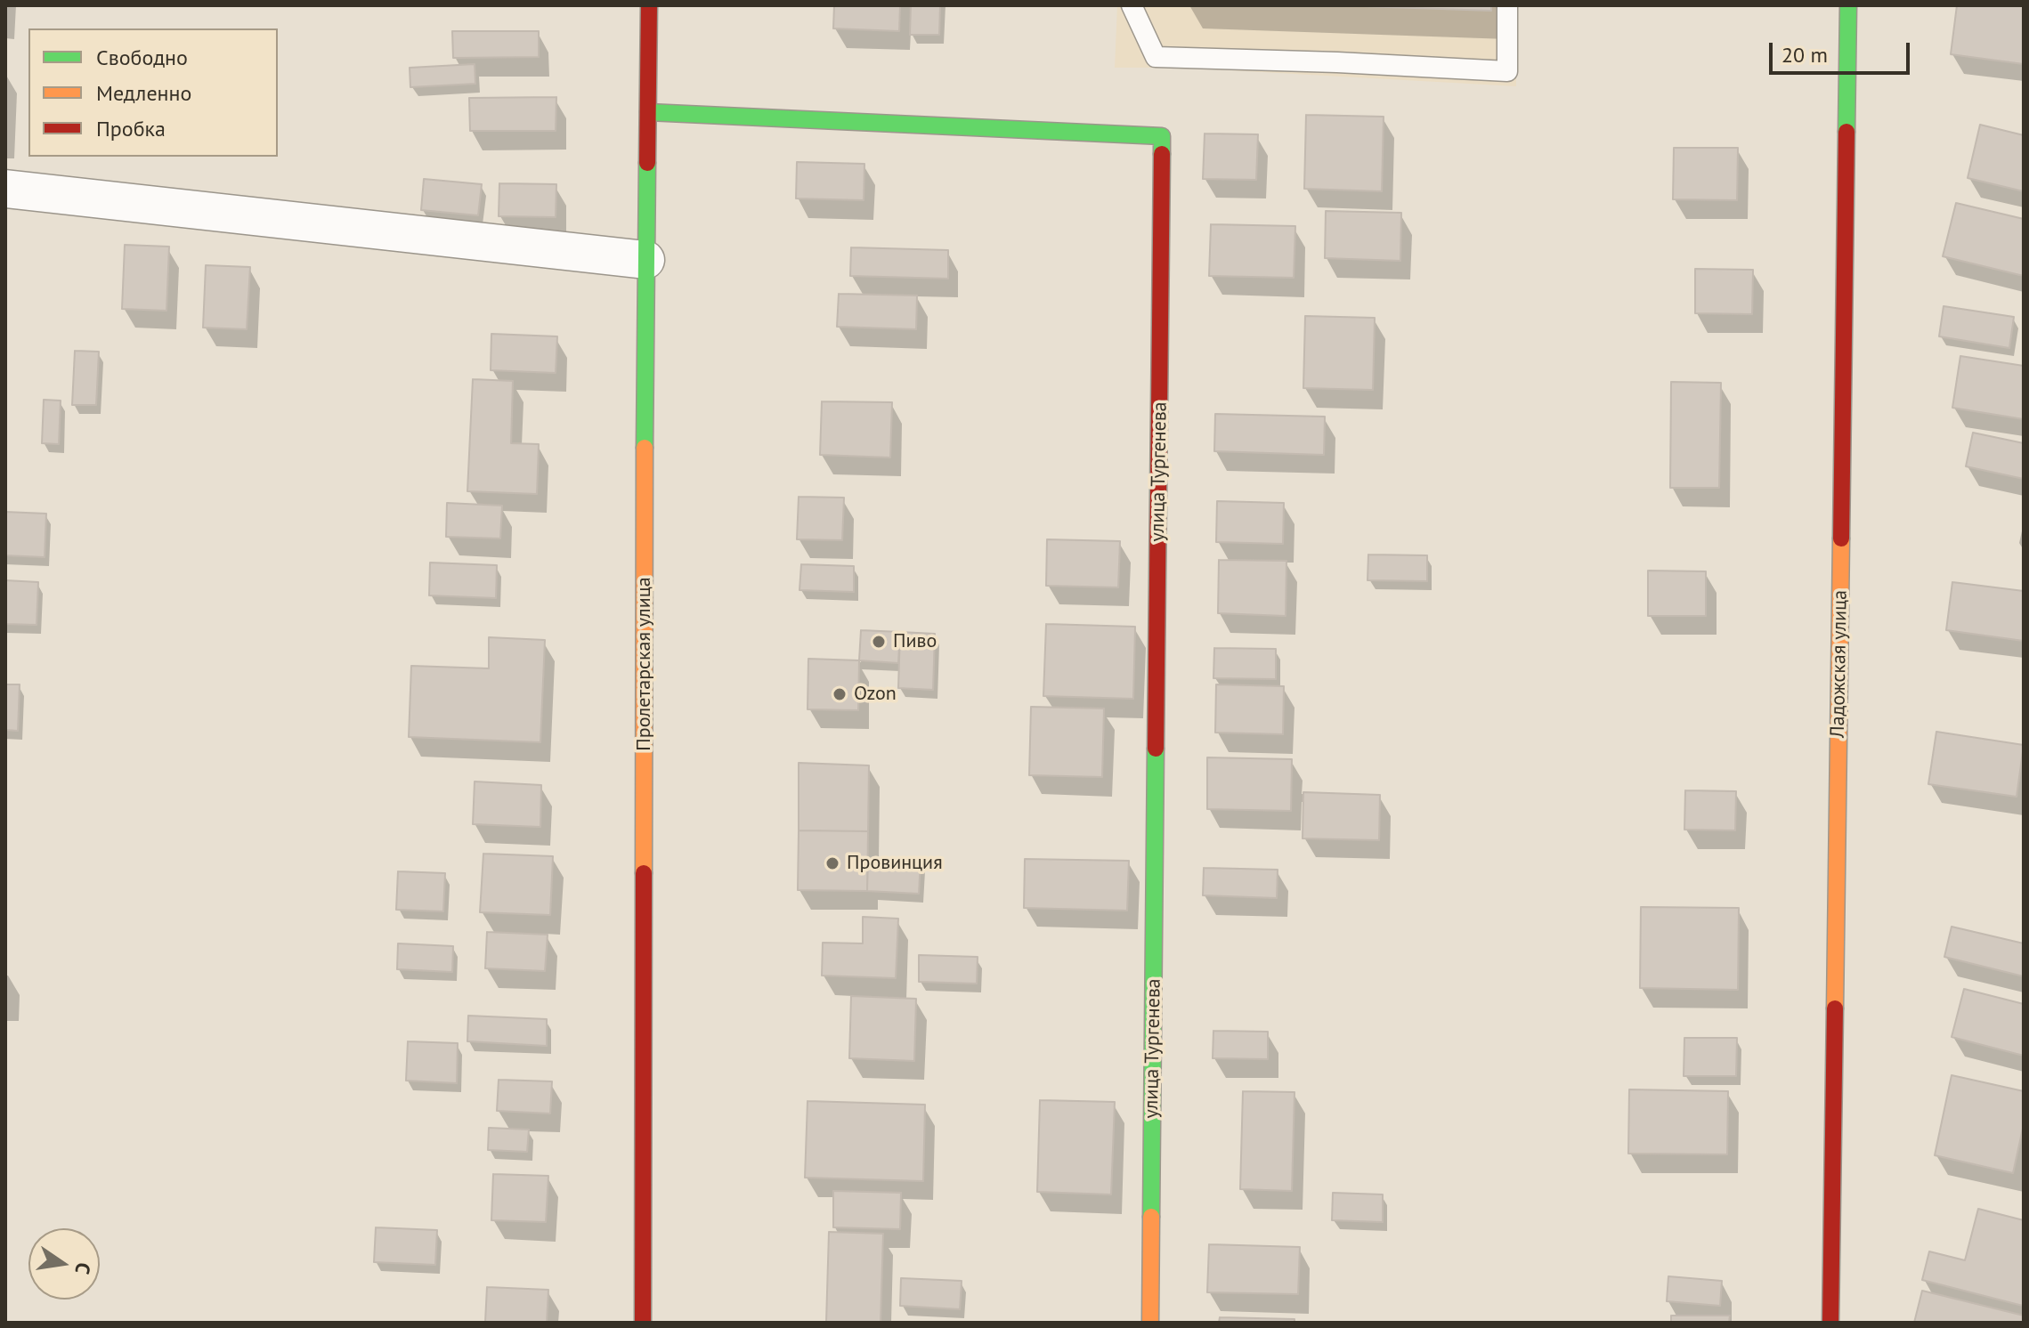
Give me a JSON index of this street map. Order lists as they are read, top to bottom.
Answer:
{
  "streets": {
    "street": ["улица Тургенева", "Пролетарская улица", "Ладожская улица"]
  },
  "crossings": [
    ["улица Тургенева", "Пролетарская улица"]
  ],
  "places": ["Пиво", "Ozon", "Провинция"],
  "legend": ["Свободно", "Медленно", "Пробка"],
  "scale_bar": "20 m",
  "north": "right"
}
